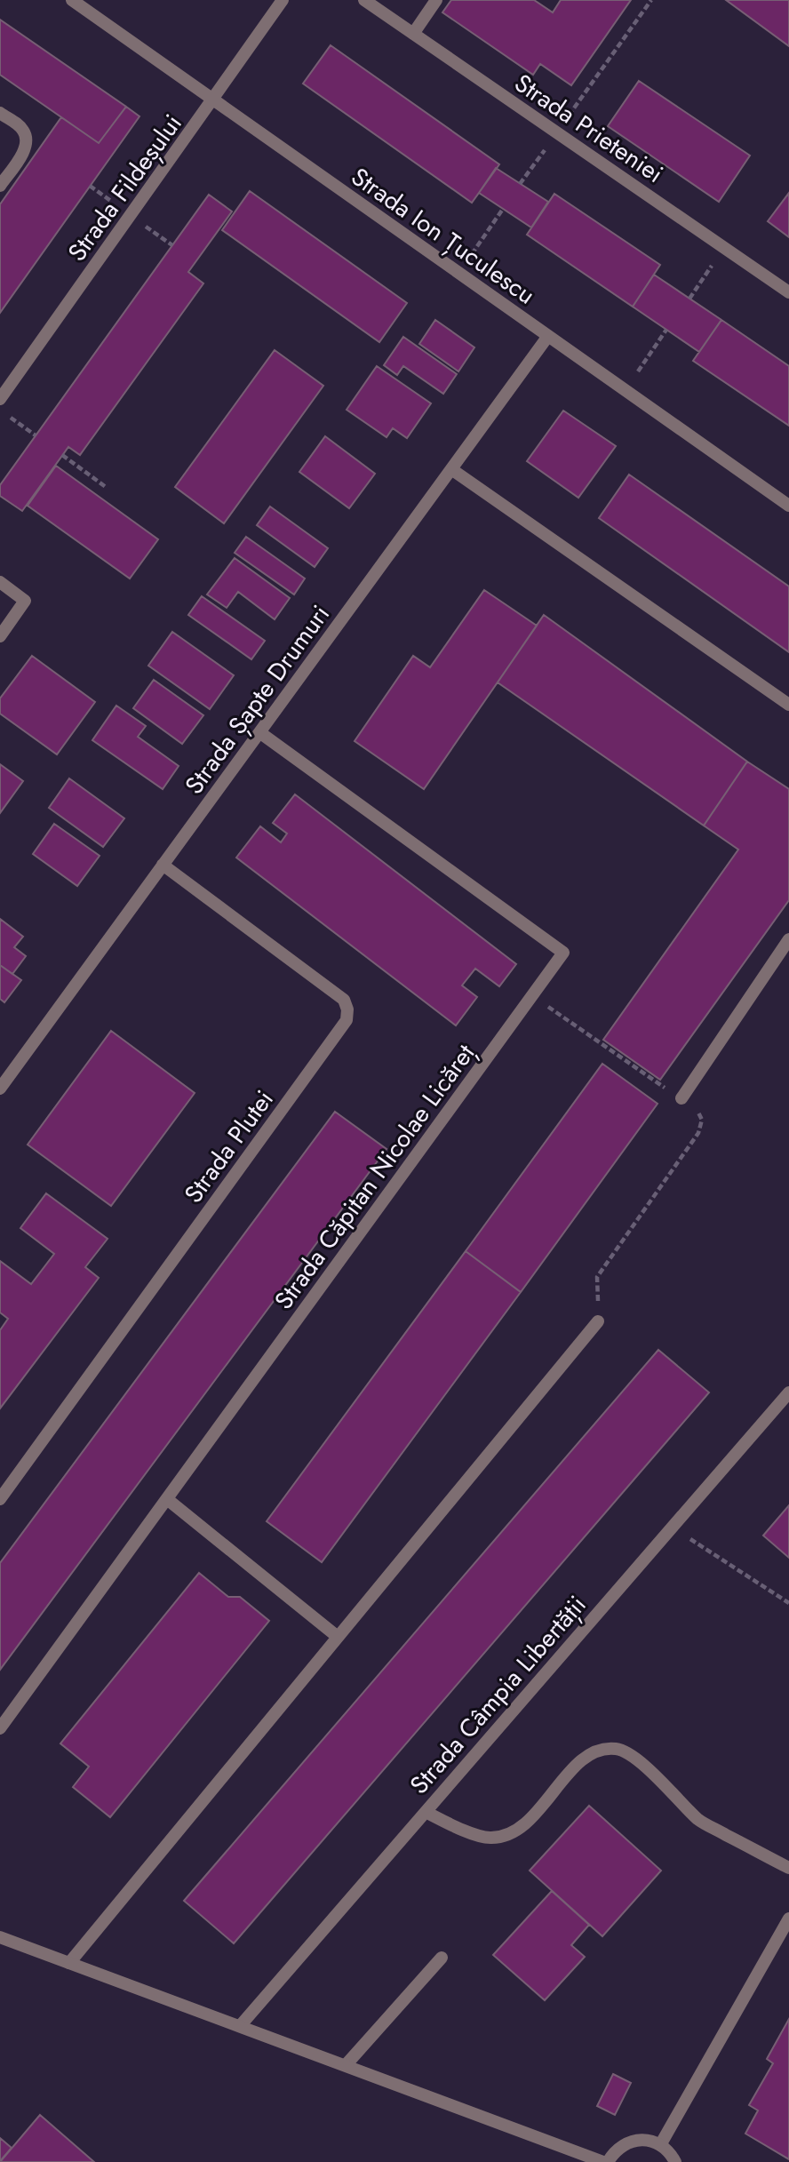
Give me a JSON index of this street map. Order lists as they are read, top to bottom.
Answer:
{
  "streets": {
    "street": [
      "Strada Prieteniei",
      "Strada Fildeșului",
      "Strada Ion Țuculescu",
      "Strada Șapte Drumuri",
      "Strada Plutei",
      "Strada Căpitan Nicolae Licăreț",
      "Strada Câmpia Libertății"
    ]
  },
  "crossings": [
    ["Strada Fildeșului", "Strada Ion Țuculescu"],
    ["Strada Ion Țuculescu", "Strada Șapte Drumuri"],
    ["Strada Șapte Drumuri", "Strada Plutei"],
    ["Strada Șapte Drumuri", "Strada Căpitan Nicolae Licăreț"]
  ]
}
